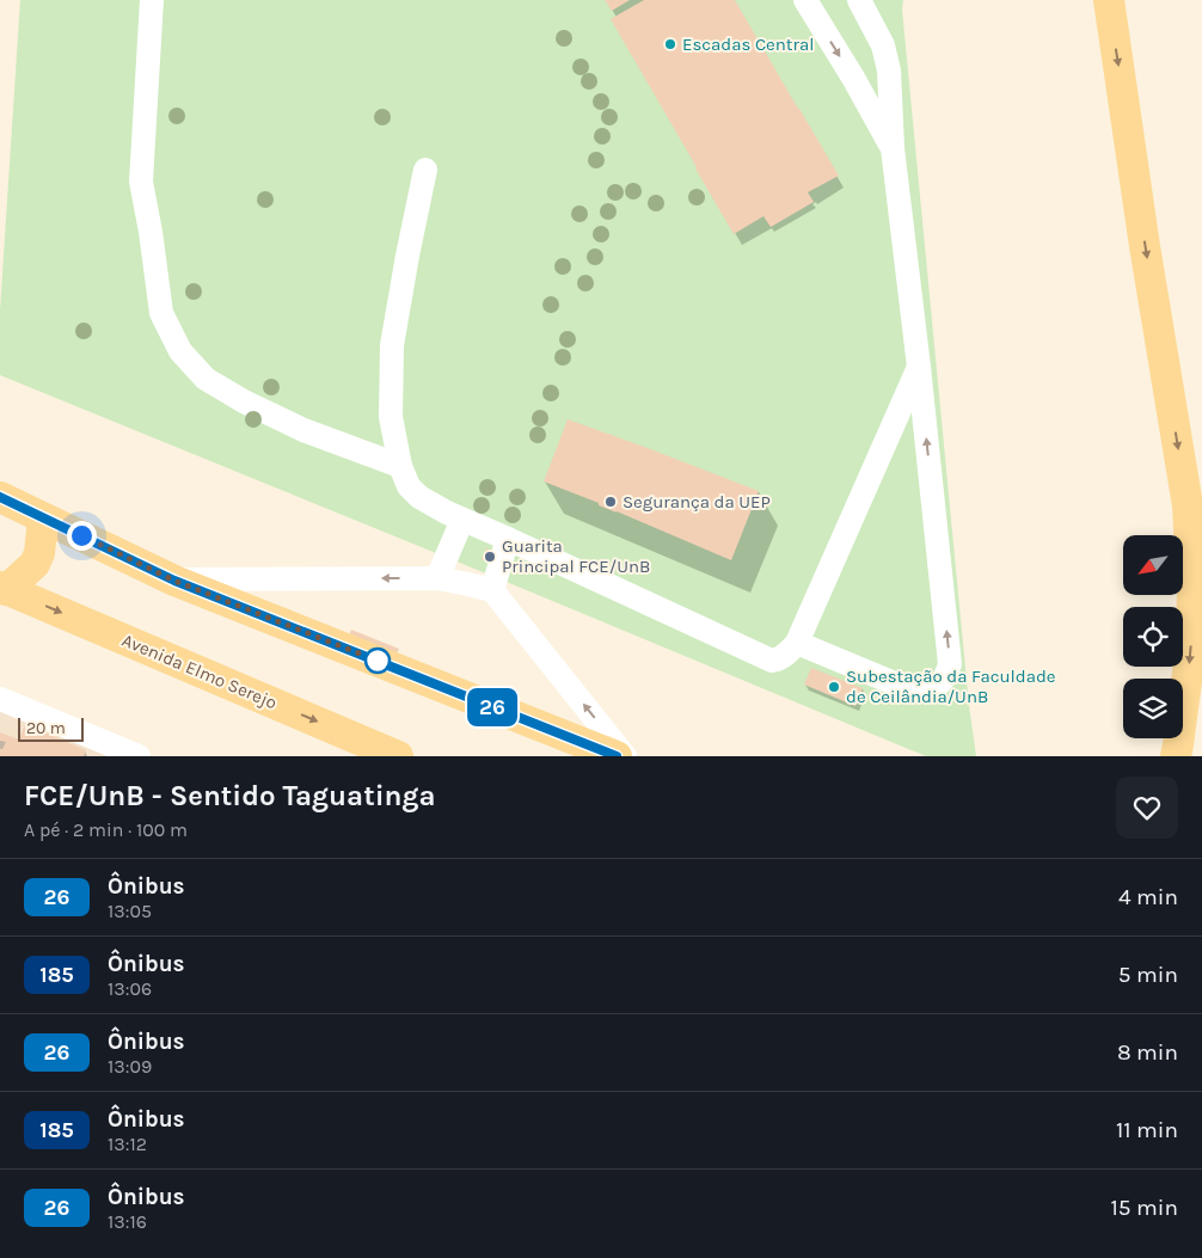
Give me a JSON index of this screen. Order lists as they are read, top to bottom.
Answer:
{
  "streets": {
    "main road": ["Avenida Elmo Serejo"]
  },
  "places": [
    "Escadas Central",
    "Segurança da UEP",
    "Guarita Principal FCE/UnB",
    "Subestação da Faculdade de Ceilândia/UnB"
  ],
  "lines": ["bus line 26"],
  "scale_bar": "20 m",
  "north": "bottom left",
  "page": {
    "on_map": "26",
    "scale": "20 m",
    "heading": ["FCE/UnB - Sentido Taguatinga", "A pé · 2 min · 100 m"],
    "list": [
      {
        "mark": "26",
        "name": "Ônibus",
        "note": "13:05",
        "value": "4 min"
      },
      {
        "mark": "185",
        "name": "Ônibus",
        "note": "13:06",
        "value": "5 min"
      },
      {
        "mark": "26",
        "name": "Ônibus",
        "note": "13:09",
        "value": "8 min"
      },
      {
        "mark": "185",
        "name": "Ônibus",
        "note": "13:12",
        "value": "11 min"
      },
      {
        "mark": "26",
        "name": "Ônibus",
        "note": "13:16",
        "value": "15 min"
      }
    ]
  }
}
